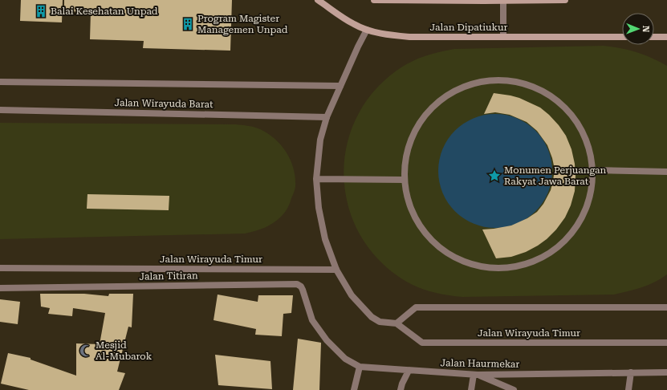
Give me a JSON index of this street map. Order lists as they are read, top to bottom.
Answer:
{
  "streets": {
    "main road": ["Jalan Dipatiukur"],
    "street": [
      "Jalan Wirayuda Barat",
      "Jalan Wirayuda Timur",
      "Jalan Titiran",
      "Jalan Haurmekar"
    ]
  },
  "crossings": [
    ["Jalan Titiran", "Jalan Haurmekar"]
  ],
  "places": {
    "building": ["Balai Kesehatan Unpad", "Program Magister Managemen Unpad"],
    "place": ["Monumen Perjuangan Rakyat Jawa Barat"],
    "mosque": ["Mesjid Al-Mubarok"]
  },
  "north": "right"
}
